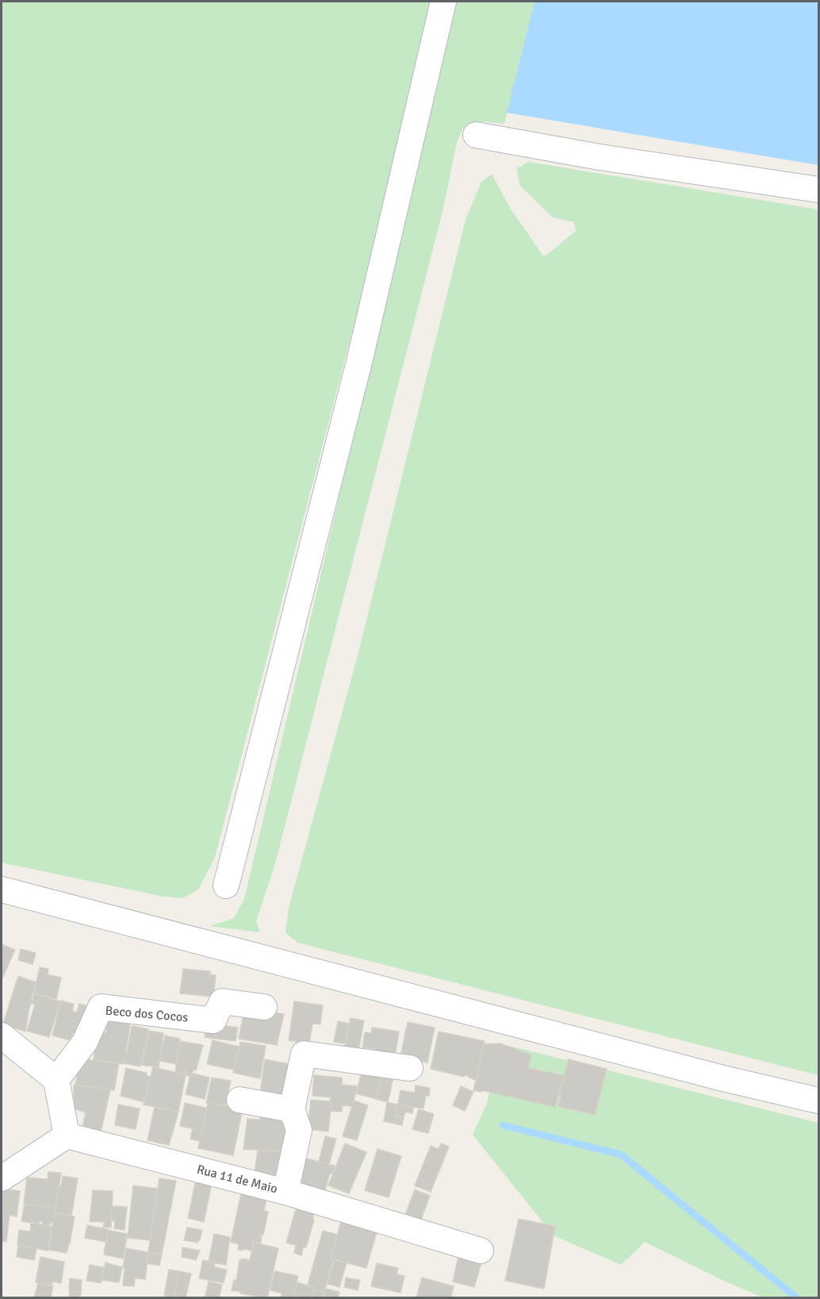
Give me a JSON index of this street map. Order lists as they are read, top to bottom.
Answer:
{
  "streets": {
    "lane": ["Beco dos Cocos", "Rua 11 de Maio"]
  }
}
